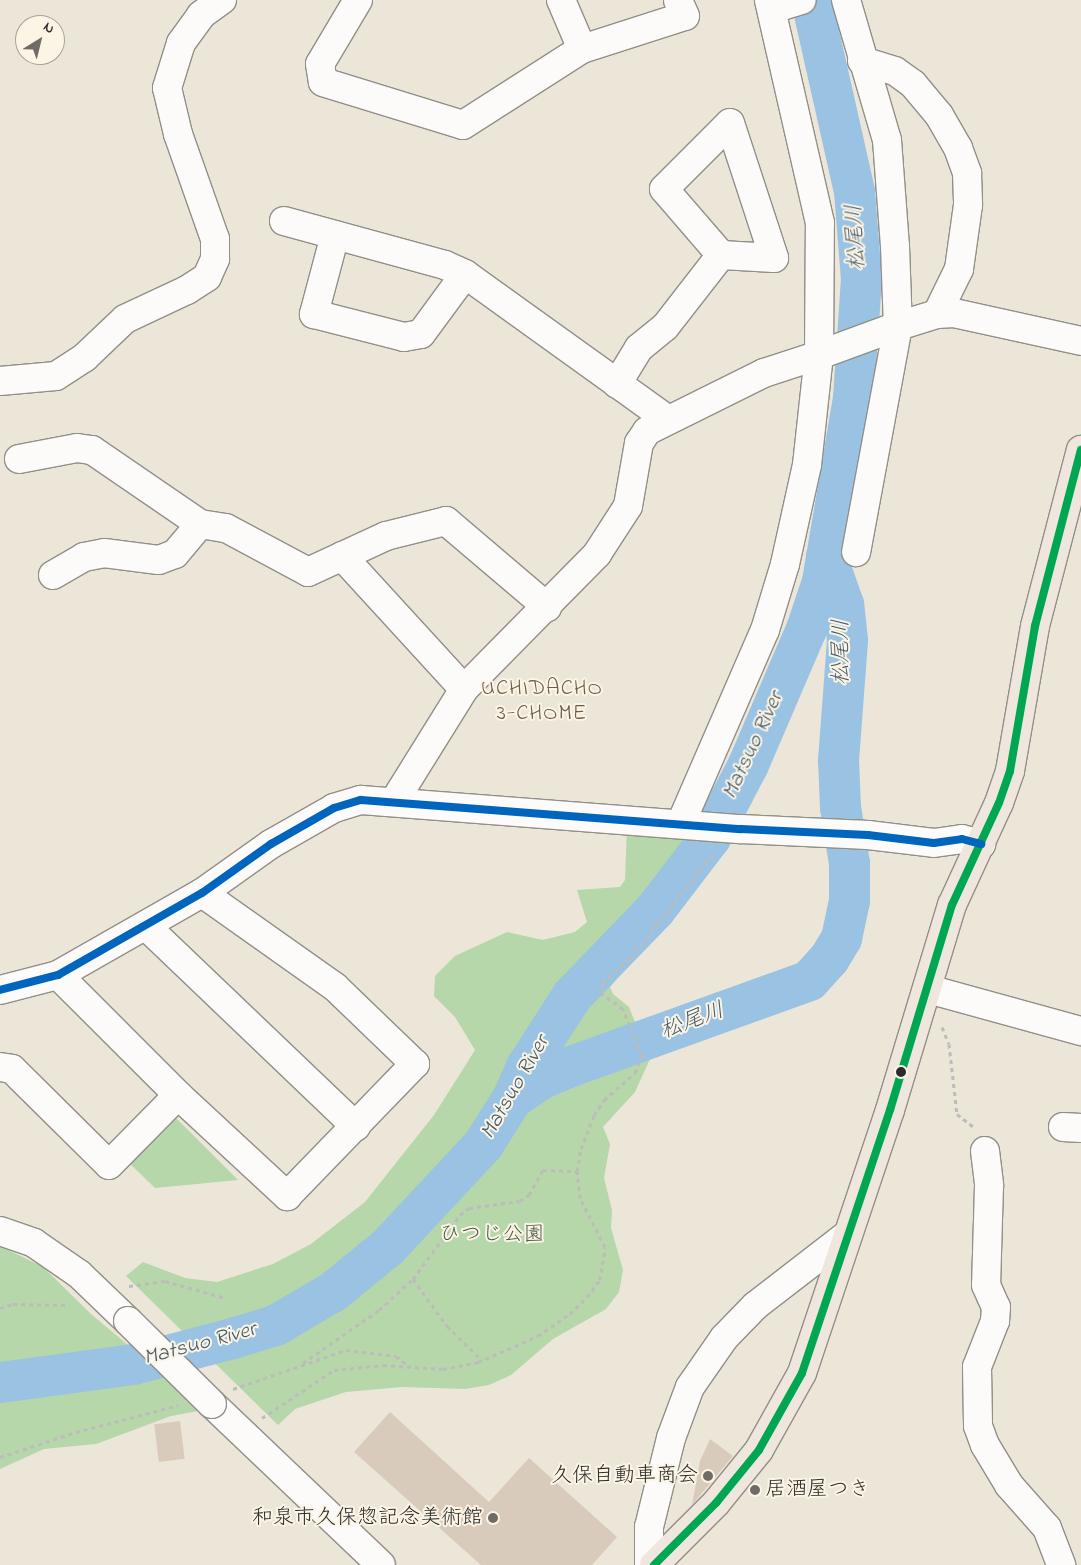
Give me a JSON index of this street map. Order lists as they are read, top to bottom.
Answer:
{
  "districts": ["UCHIDACHO 3-CHOME"],
  "water": ["松尾川", "Matsuo River"],
  "parks": ["ひつじ公園"],
  "places": ["久保自動車商会", "居酒屋つき", "和泉市久保惣記念美術館"],
  "north": "top right"
}
